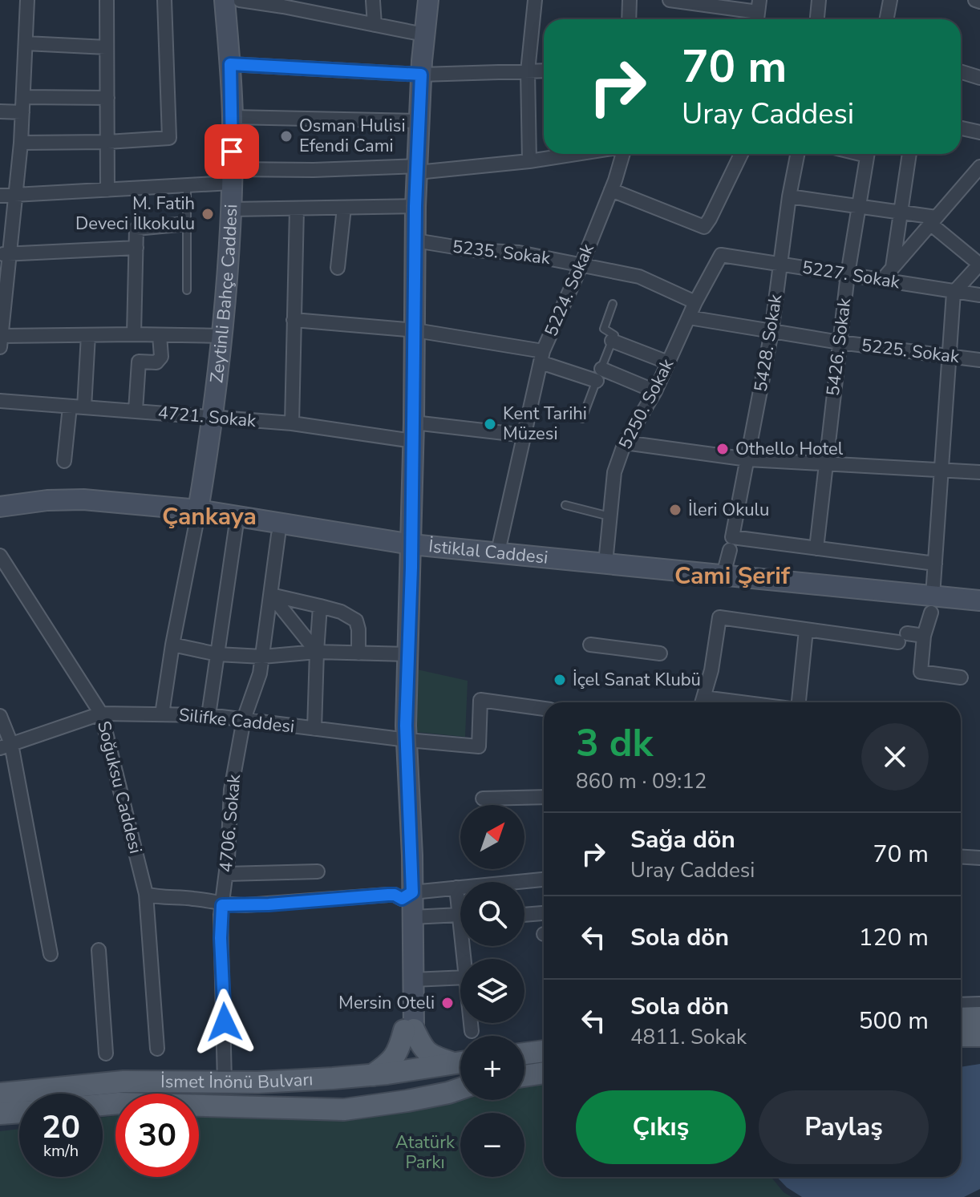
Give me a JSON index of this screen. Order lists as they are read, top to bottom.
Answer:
{
  "streets": {
    "main road": ["İsmet İnönü Bulvarı"],
    "street": [
      "5235. Sokak",
      "5227. Sokak",
      "5224. Sokak",
      "Zeytinli Bahçe Caddesi",
      "5428. Sokak",
      "5426. Sokak",
      "5225. Sokak",
      "5250. Sokak",
      "4721. Sokak",
      "İstiklal Caddesi",
      "Silifke Caddesi",
      "Soğuksu Caddesi",
      "4706. Sokak"
    ]
  },
  "crossings": [
    ["5235. Sokak", "5224. Sokak"],
    ["5235. Sokak", "5250. Sokak"],
    ["5227. Sokak", "5428. Sokak"],
    ["5227. Sokak", "5426. Sokak"],
    ["5227. Sokak", "5250. Sokak"],
    ["5224. Sokak", "4721. Sokak"],
    ["5224. Sokak", "İstiklal Caddesi"],
    ["Zeytinli Bahçe Caddesi", "4721. Sokak"],
    ["Zeytinli Bahçe Caddesi", "İstiklal Caddesi"],
    ["5428. Sokak", "5225. Sokak"],
    ["5428. Sokak", "İstiklal Caddesi"],
    ["5426. Sokak", "5225. Sokak"],
    ["5225. Sokak", "5250. Sokak"],
    ["5250. Sokak", "İstiklal Caddesi"],
    ["Silifke Caddesi", "Soğuksu Caddesi"],
    ["Silifke Caddesi", "4706. Sokak"],
    ["4706. Sokak", "İsmet İnönü Bulvarı"]
  ],
  "districts": ["Çankaya", "Cami Şerif"],
  "parks": ["Atatürk Parkı"],
  "places": [
    "Osman Hulisi Efendi Cami",
    "M. Fatih Deveci İlkokulu",
    "Kent Tarihi Müzesi",
    "Othello Hotel",
    "İleri Okulu",
    "İçel Sanat Klubü",
    "Mersin Oteli"
  ],
  "north": "top right",
  "page": {
    "turn": ["70 m", "Uray Caddesi"],
    "heading": ["3 dk", "860 m · 09:12"],
    "map_buttons": ["+", "−"],
    "list": [
      {
        "name": "Sağa dön",
        "note": "Uray Caddesi",
        "value": "70 m"
      },
      {
        "name": "Sola dön",
        "value": "120 m"
      },
      {
        "name": "Sola dön",
        "note": "4811. Sokak",
        "value": "500 m"
      }
    ],
    "buttons": ["Çıkış", "Paylaş"],
    "speed": "20 km/h",
    "limit": "30"
  }
}
